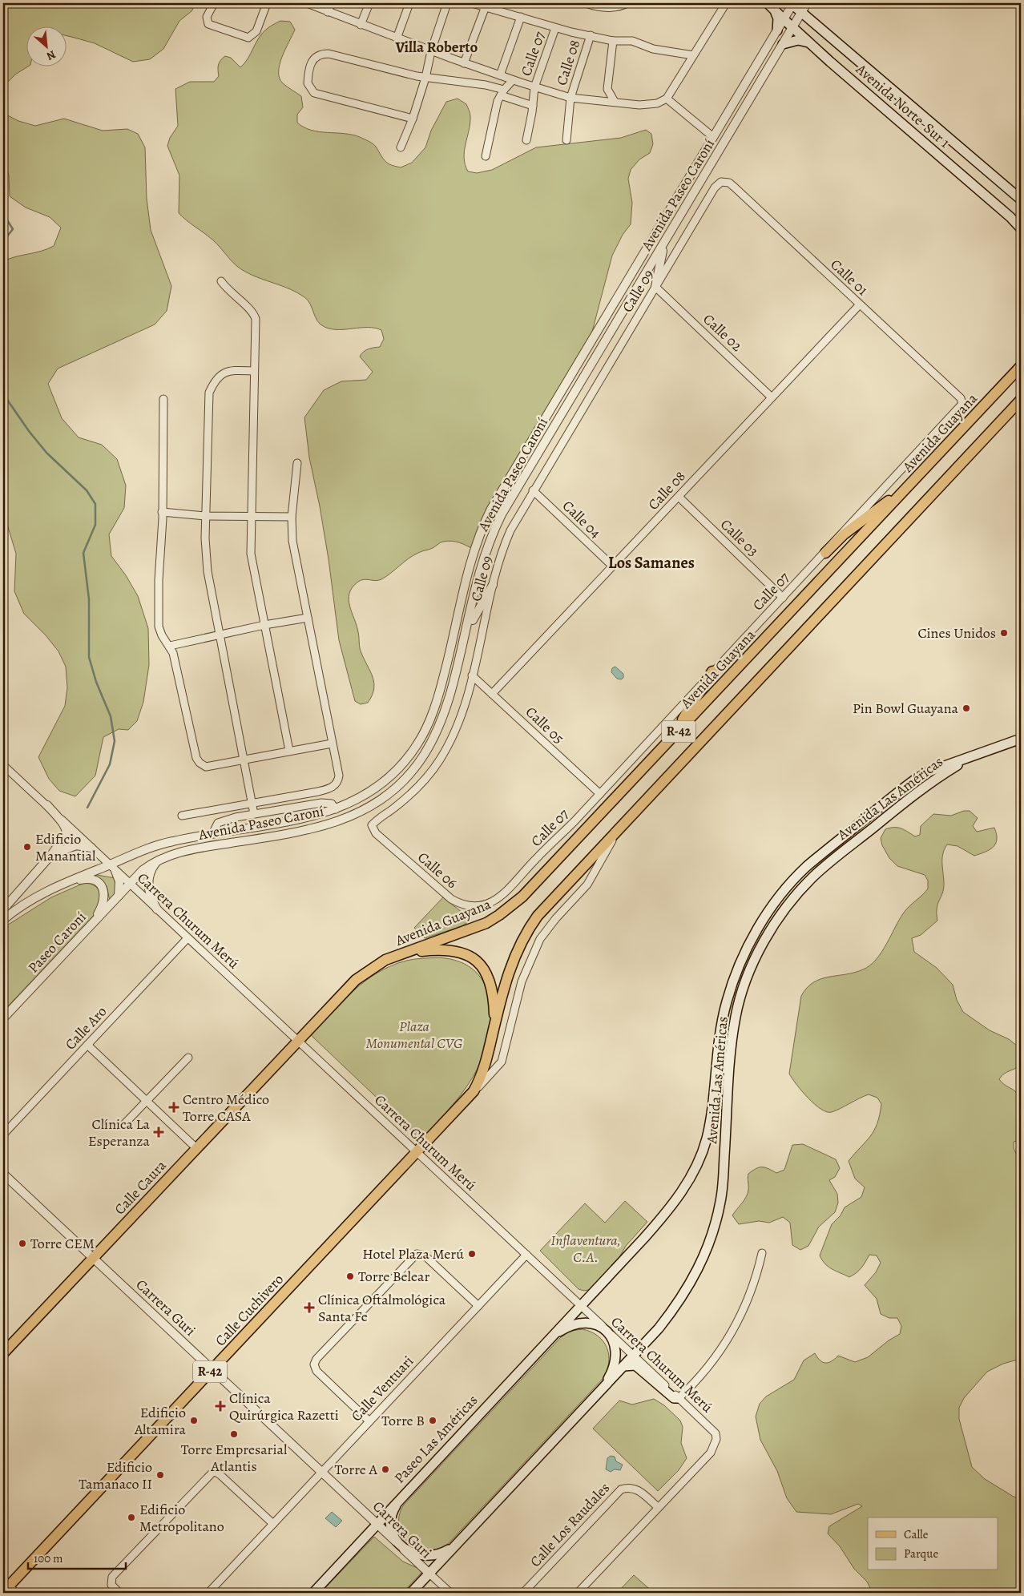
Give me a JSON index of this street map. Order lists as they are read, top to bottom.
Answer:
{
  "streets": {
    "main road": [
      "Avenida Norte-Sur 1",
      "Avenida Guayana",
      "R-42",
      "Avenida Las Américas",
      "Calle Caura",
      "Calle Cuchivero",
      "Paseo Las Américas"
    ],
    "street": [
      "Calle 07",
      "Calle 08",
      "Avenida Paseo Caroní",
      "Calle 01",
      "Calle 09",
      "Calle 02",
      "Calle 04",
      "Calle 03",
      "Calle 05",
      "Calle 06",
      "Carrera Churum Merú",
      "Paseo Caroní",
      "Calle Aro",
      "Carrera Guri",
      "Calle Ventuari",
      "Calle Los Raudales"
    ]
  },
  "crossings": [
    ["Calle 07", "Calle 01"],
    ["Calle 07", "Calle 03"],
    ["Calle 07", "Calle 05"],
    ["Calle 07", "Calle 06"],
    ["Calle 08", "Calle 01"],
    ["Calle 08", "Calle 02"],
    ["Calle 08", "Calle 04"],
    ["Calle 08", "Calle 03"],
    ["Calle 08", "Calle 05"],
    ["Avenida Norte-Sur 1", "Avenida Paseo Caroní"],
    ["Avenida Paseo Caroní", "Carrera Churum Merú"],
    ["Avenida Paseo Caroní", "Paseo Caroní"],
    ["Calle 01", "Calle 09"],
    ["Calle 09", "Calle 02"],
    ["Calle 09", "Calle 04"],
    ["Calle 09", "Calle 05"],
    ["Calle 09", "Calle 06"],
    ["Avenida Guayana", "Carrera Churum Merú"],
    ["Avenida Guayana", "Calle Caura"],
    ["R-42", "Carrera Churum Merú"],
    ["R-42", "Calle Cuchivero"],
    ["Avenida Las Américas", "Carrera Churum Merú"],
    ["Avenida Las Américas", "Paseo Las Américas"],
    ["Carrera Churum Merú", "Paseo Caroní"],
    ["Carrera Churum Merú", "Calle Aro"],
    ["Carrera Churum Merú", "Calle Caura"],
    ["Carrera Churum Merú", "Calle Cuchivero"],
    ["Carrera Churum Merú", "Calle Ventuari"],
    ["Carrera Churum Merú", "Paseo Las Américas"],
    ["Carrera Churum Merú", "Calle Los Raudales"],
    ["Calle Caura", "Carrera Guri"],
    ["Carrera Guri", "Calle Cuchivero"],
    ["Carrera Guri", "Calle Ventuari"],
    ["Carrera Guri", "Paseo Las Américas"]
  ],
  "districts": ["Villa Roberto", "Los Samanes"],
  "parks": ["Plaza Monumental CVG", "Inflaventura, C.A."],
  "places": {
    "other": [
      "Cines Unidos",
      "Pin Bowl Guayana",
      "Edificio Manantial",
      "Torre CEM",
      "Hotel Plaza Merú",
      "Torre Belear",
      "Edificio Altamira",
      "Torre B",
      "Torre Empresarial Atlantis",
      "Torre A",
      "Edificio Tamanaco II",
      "Edificio Metropolitano"
    ],
    "health": [
      "Centro Médico Torre CASA",
      "Clínica La Esperanza",
      "Clínica Oftalmológica Santa Fe",
      "Clínica Quirúrgica Razetti"
    ]
  },
  "legend": ["Calle", "Parque"],
  "scale_bar": "100 m",
  "north": "bottom right"
}
